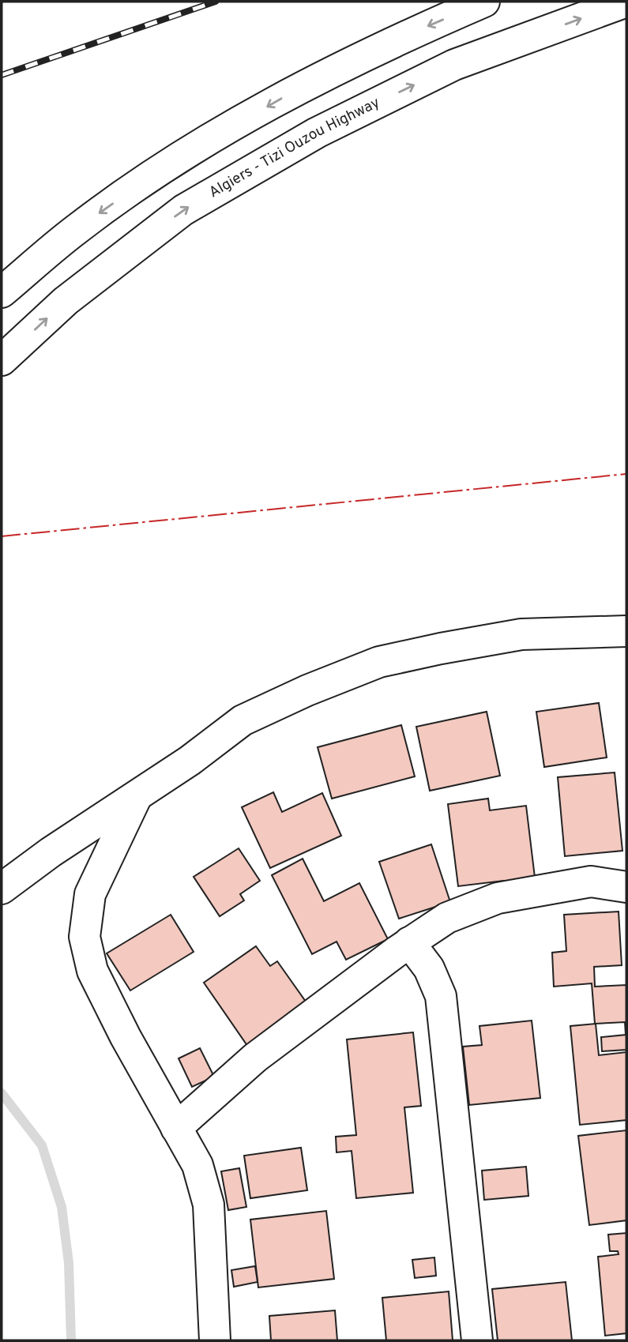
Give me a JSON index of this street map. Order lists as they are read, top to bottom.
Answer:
{
  "streets": {
    "main road": ["Algiers - Tizi Ouzou Highway"]
  }
}
